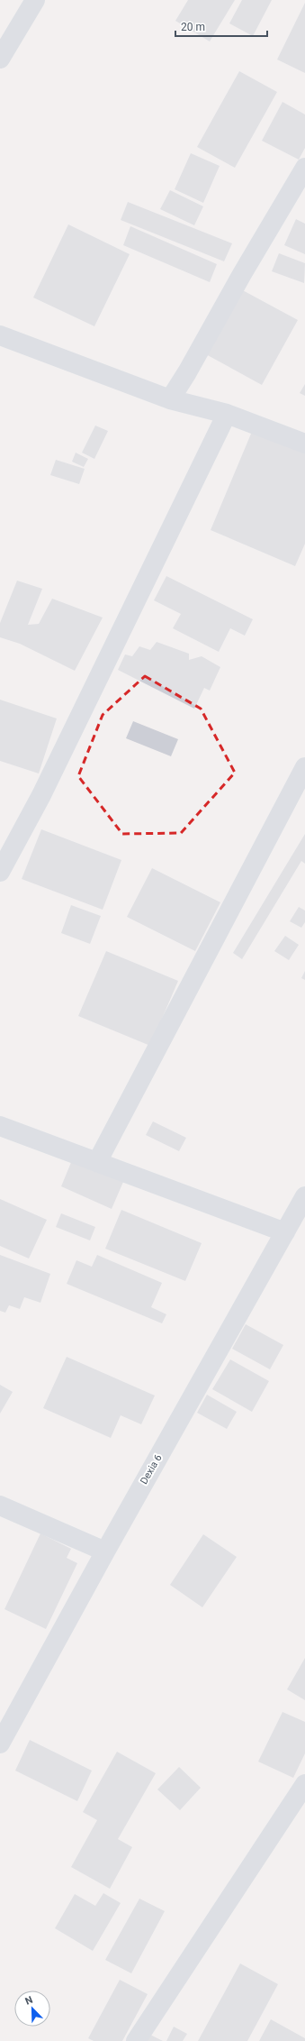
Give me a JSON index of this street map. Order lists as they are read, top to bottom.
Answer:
{
  "streets": {
    "street": ["Dexia 6"]
  },
  "scale_bar": "20 m",
  "north": "top left"
}
